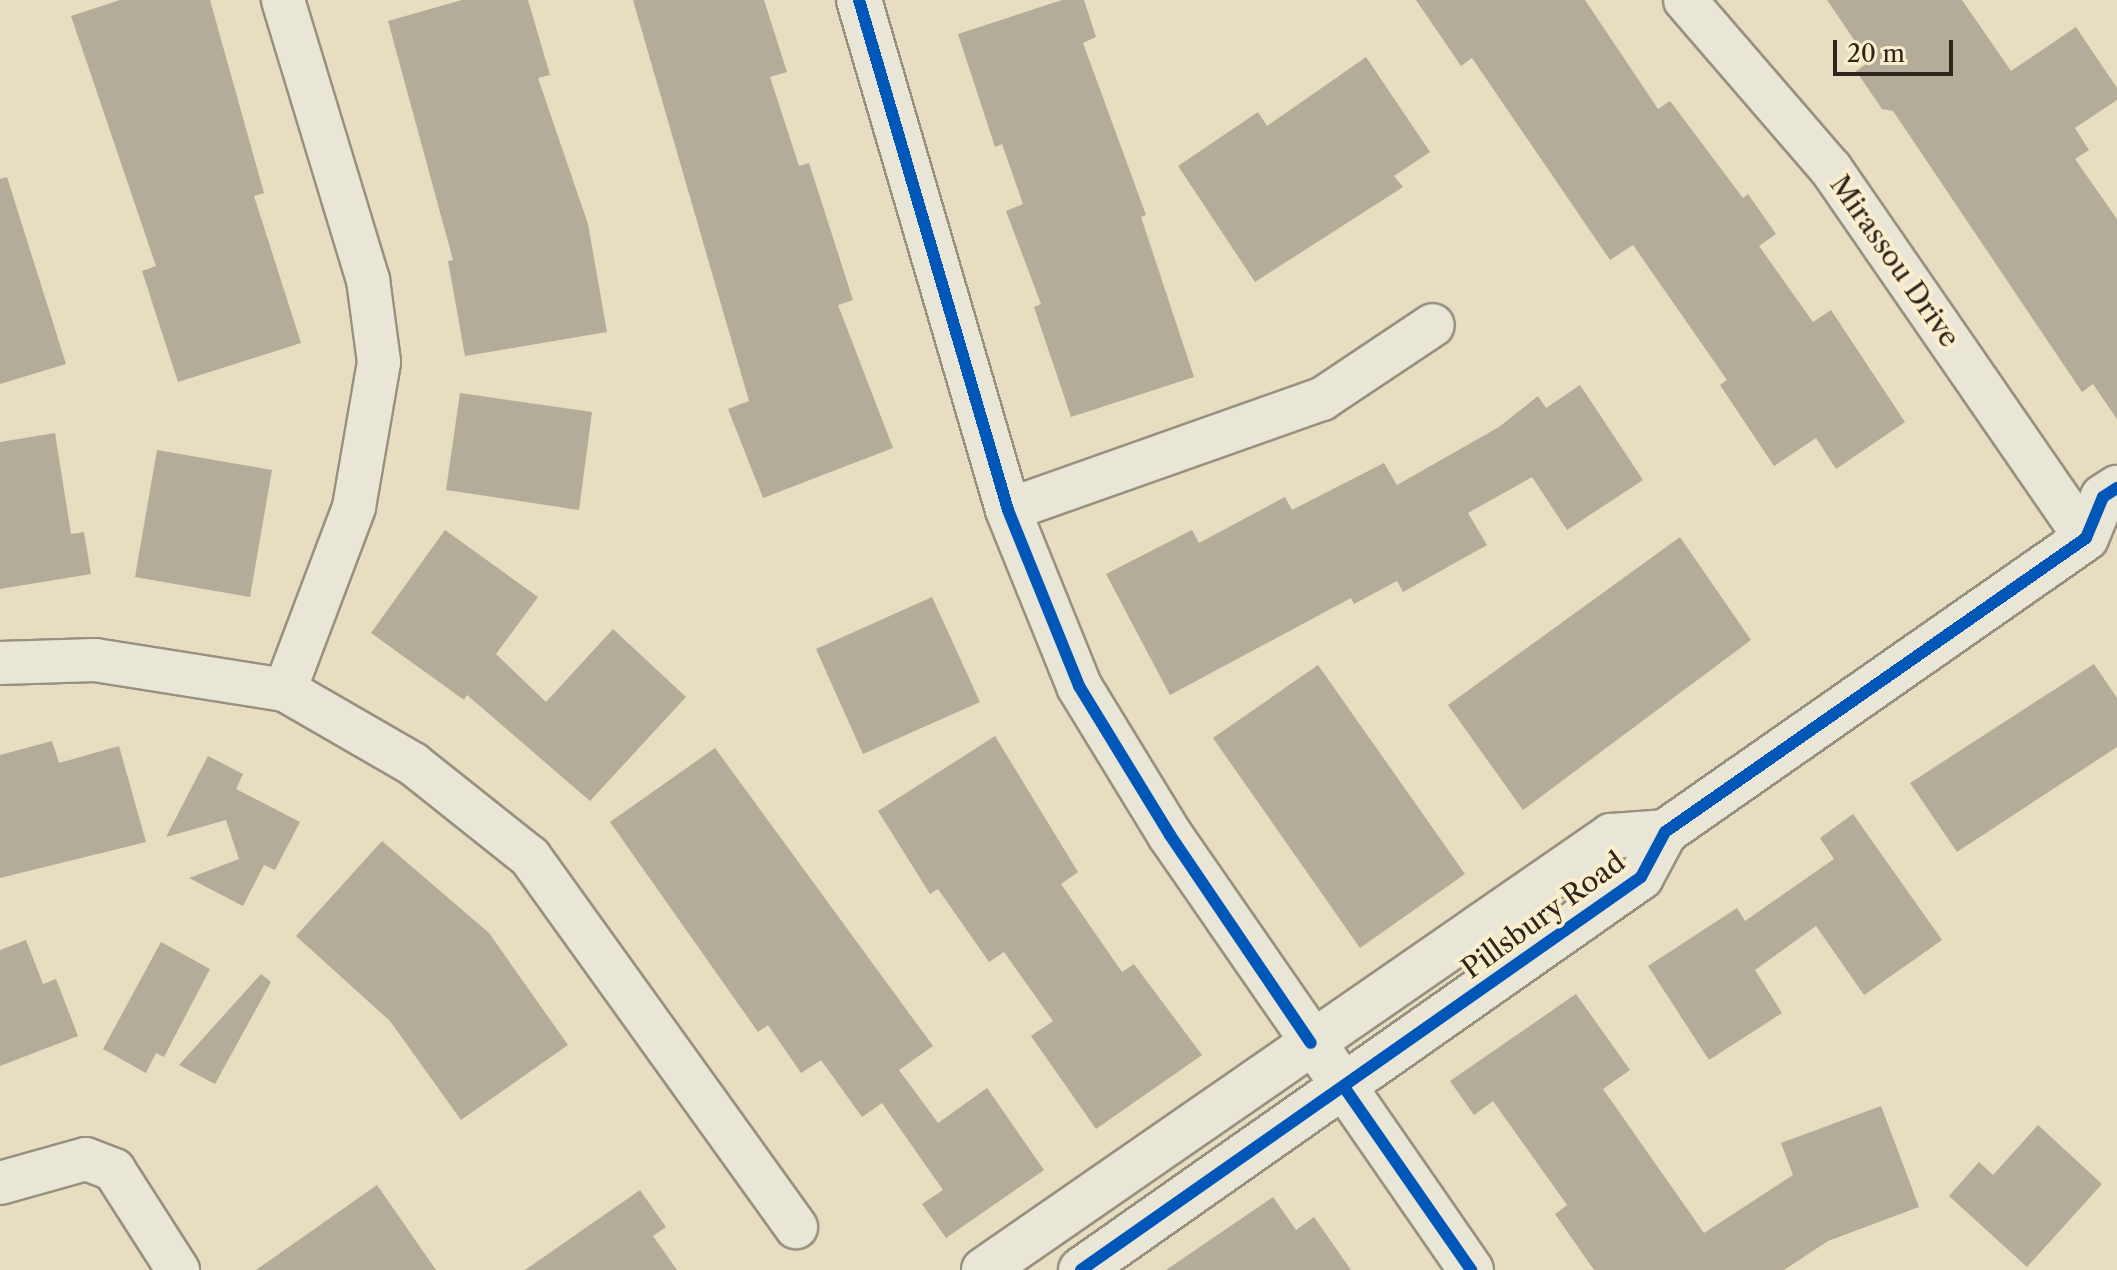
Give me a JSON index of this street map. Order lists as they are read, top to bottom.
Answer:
{
  "streets": {
    "street": ["Mirassou Drive", "Pillsbury Road"]
  },
  "crossings": [
    ["Mirassou Drive", "Pillsbury Road"]
  ],
  "scale_bar": "20 m"
}
